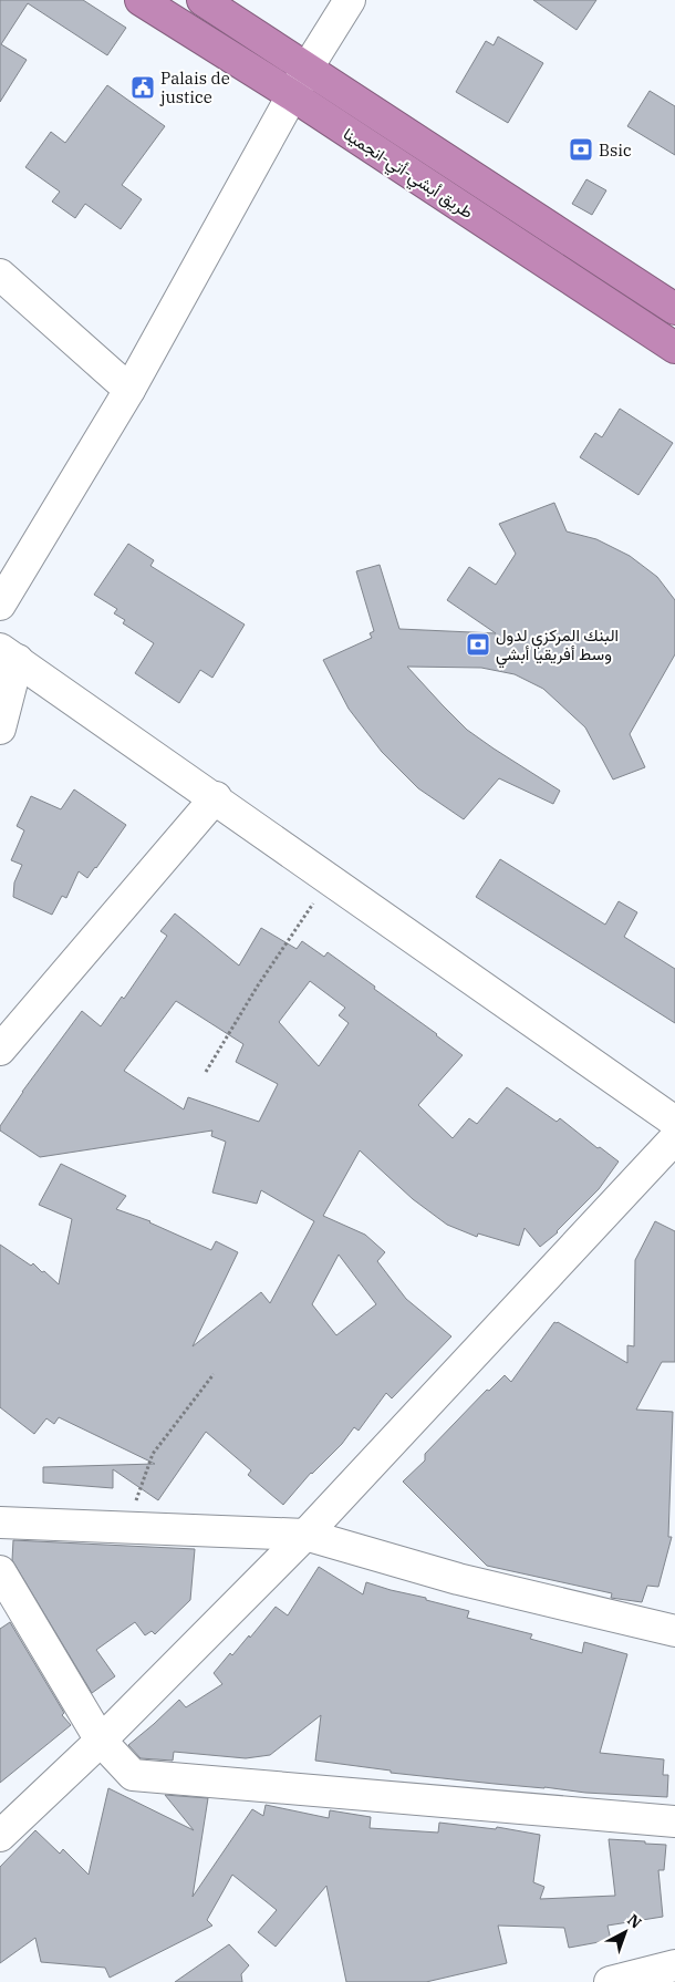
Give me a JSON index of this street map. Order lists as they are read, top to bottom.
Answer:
{
  "streets": {
    "highway": ["طريق أبشي-أتي-انجمينا"]
  },
  "places": {
    "public building": ["Palais de justice"],
    "bank": ["Bsic", "البنك المركزي لدول وسط أفريقيا أبشي"]
  },
  "north": "top right"
}
